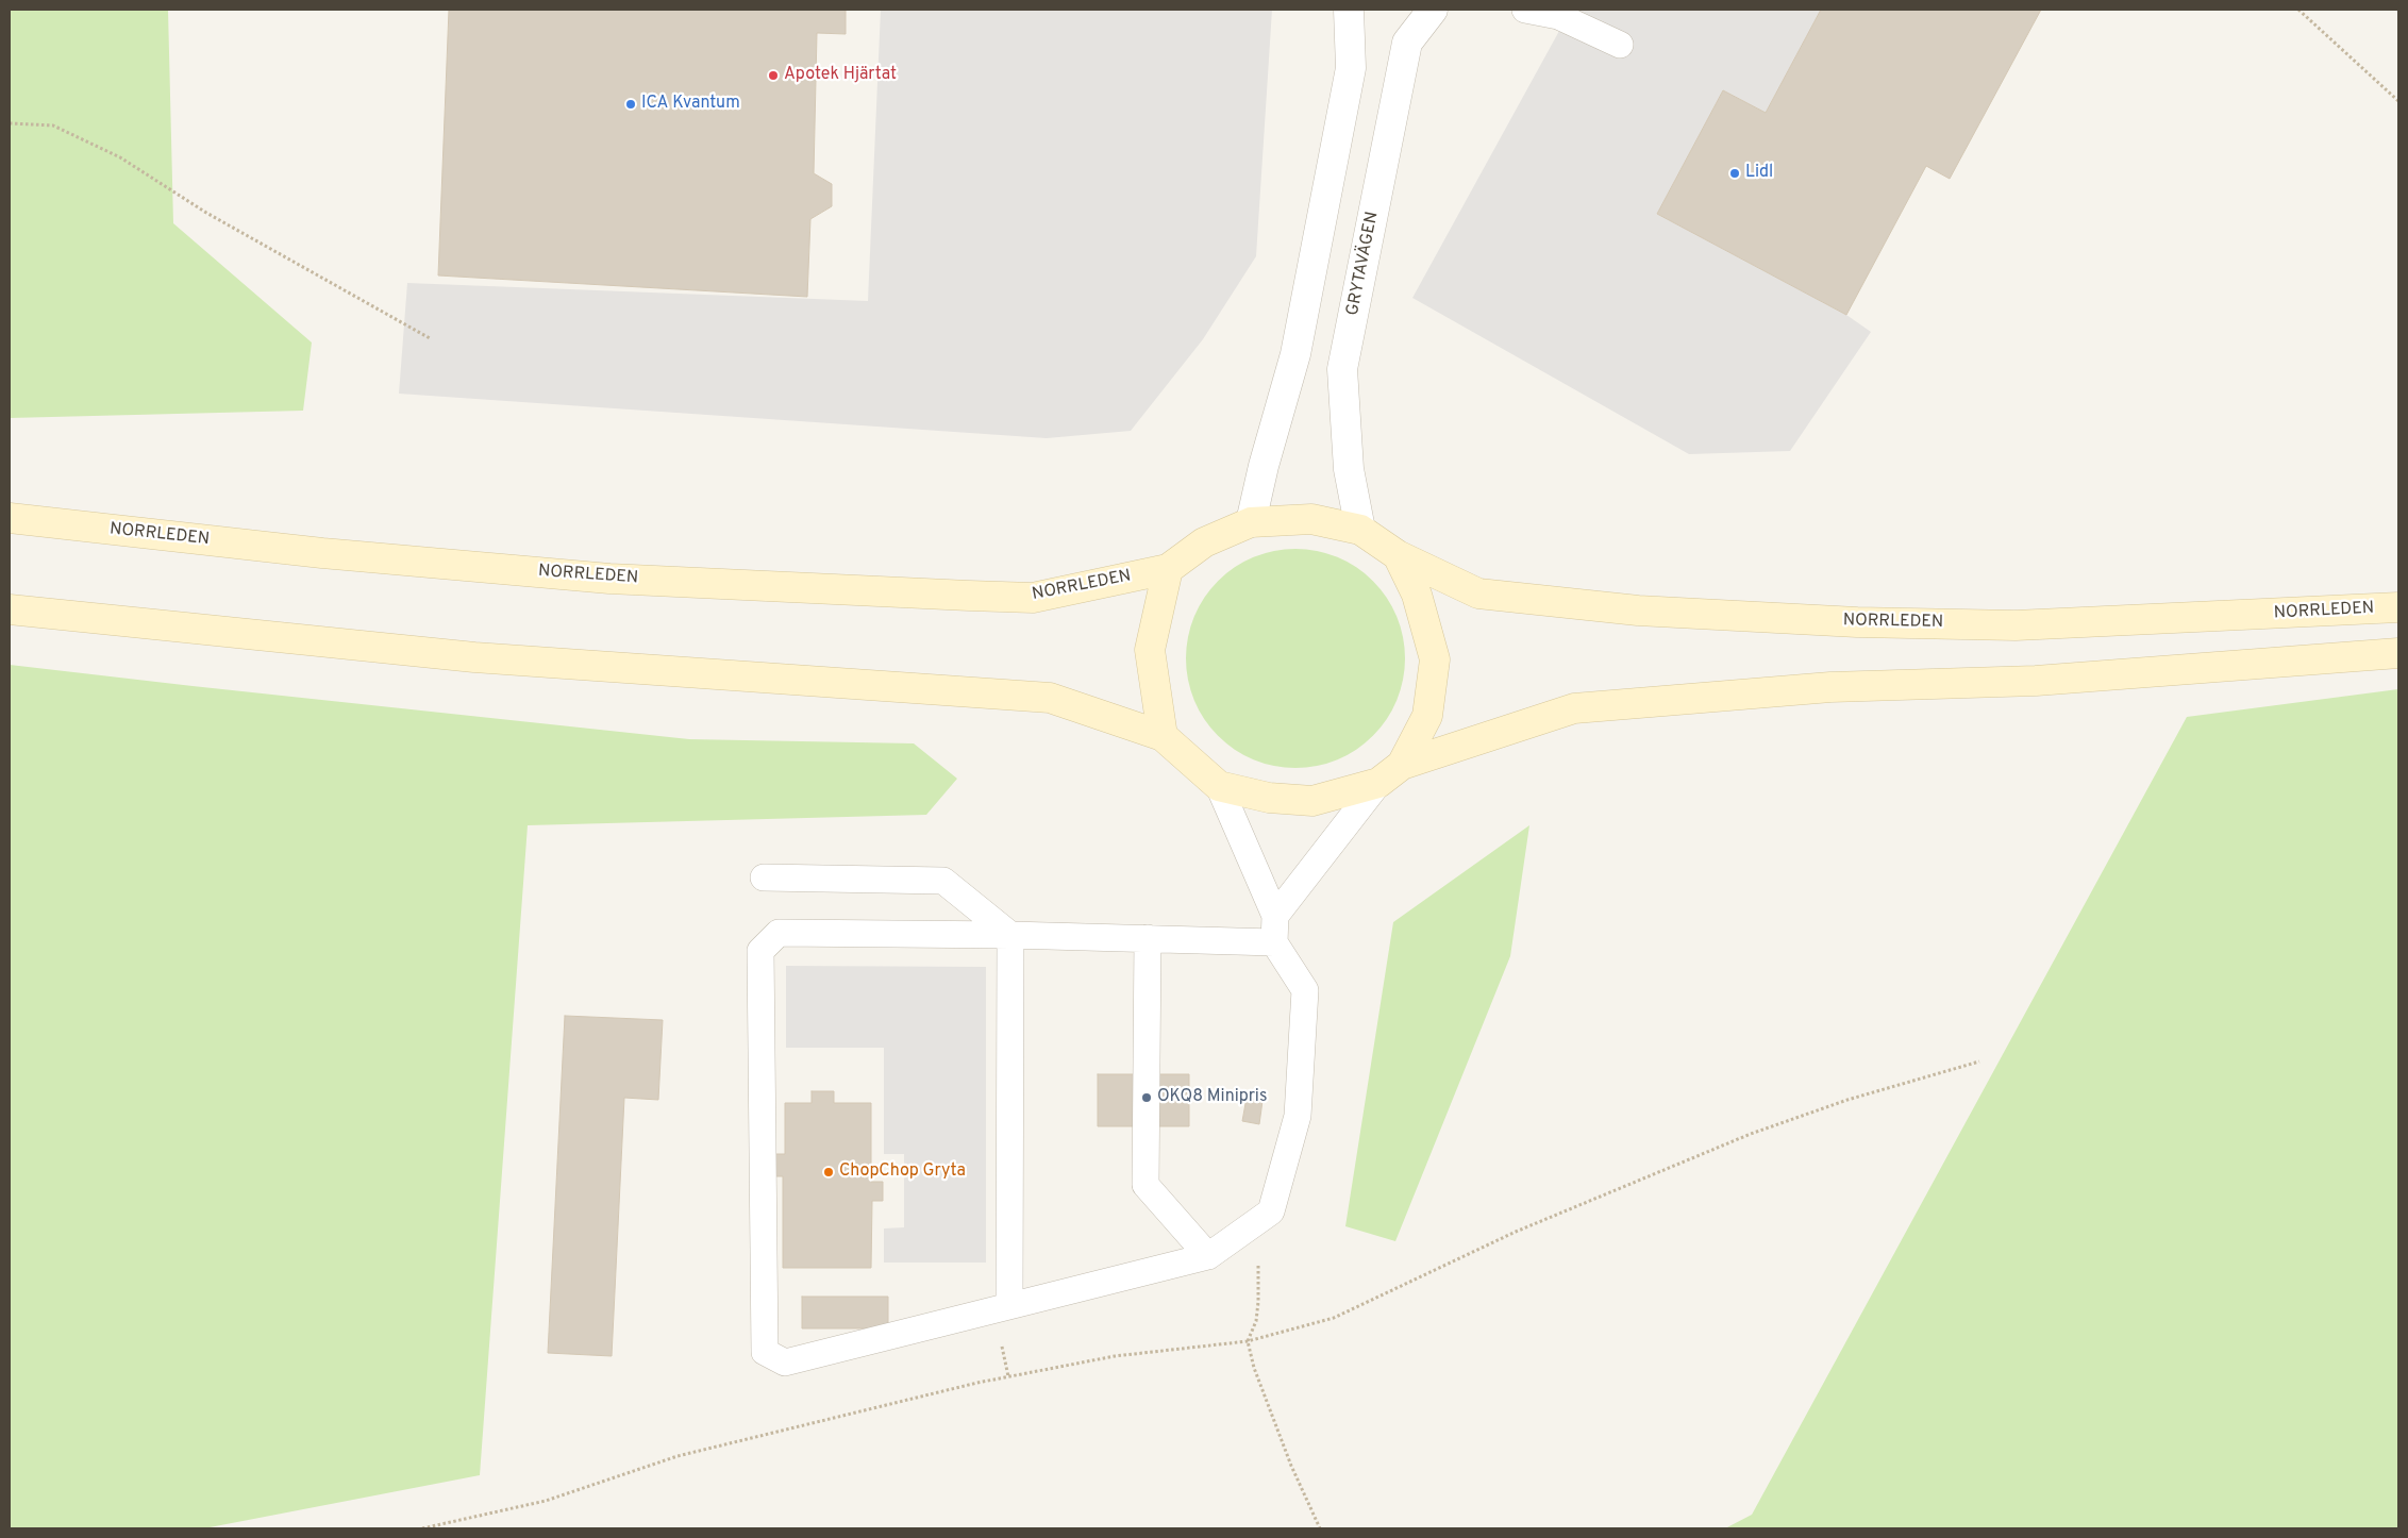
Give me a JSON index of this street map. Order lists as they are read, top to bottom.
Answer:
{
  "streets": {
    "main road": ["NORRLEDEN"],
    "street": ["GRYTAVÄGEN"]
  },
  "crossings": [
    ["GRYTAVÄGEN", "NORRLEDEN"]
  ],
  "places": [
    "Apotek Hjärtat",
    "ICA Kvantum",
    "Lidl",
    "OKQ8 Minipris",
    "ChopChop Gryta"
  ]
}
